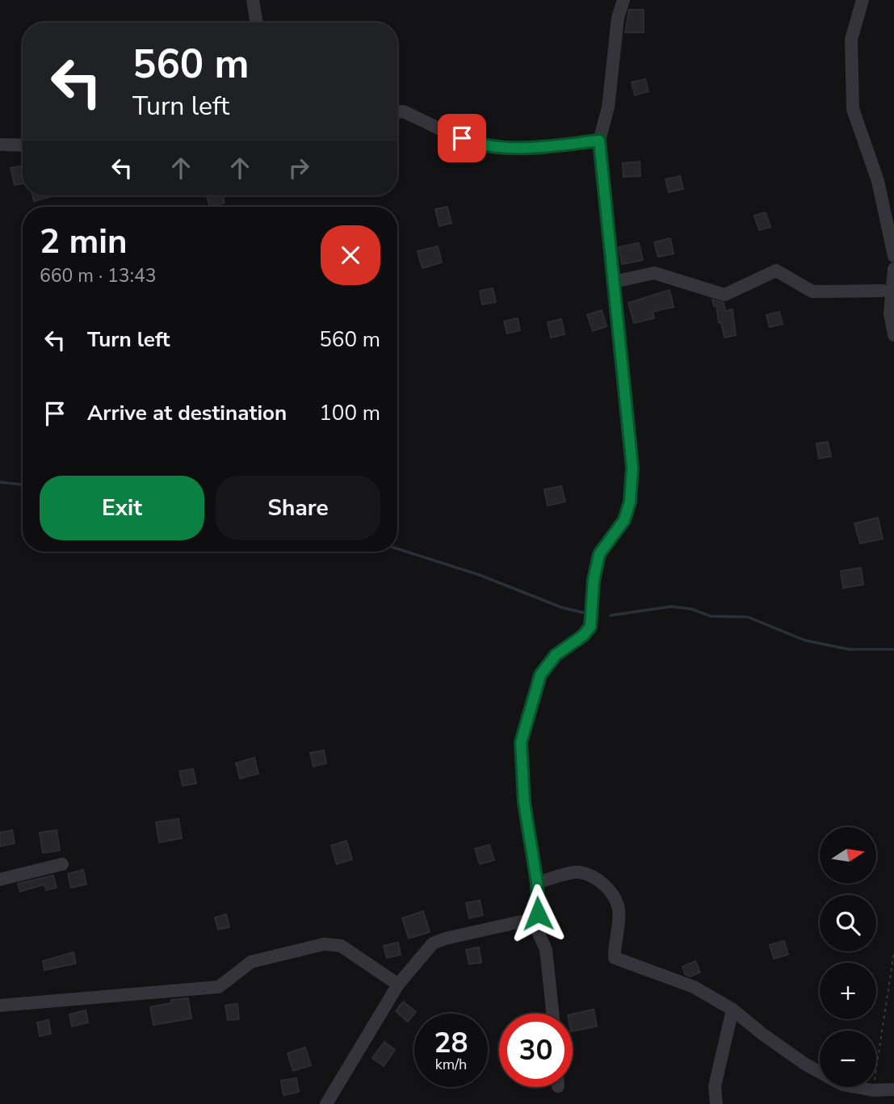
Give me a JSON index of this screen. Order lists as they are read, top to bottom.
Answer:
{
  "north": "right",
  "page": {
    "turn": ["560 m", "Turn left"],
    "heading": ["2 min", "660 m · 13:43"],
    "list": [
      {
        "name": "Turn left",
        "value": "560 m"
      },
      {
        "name": "Arrive at destination",
        "value": "100 m"
      }
    ],
    "buttons": ["Exit", "Share"],
    "map_buttons": ["+", "−"],
    "speed": "28 km/h",
    "limit": "30"
  }
}
